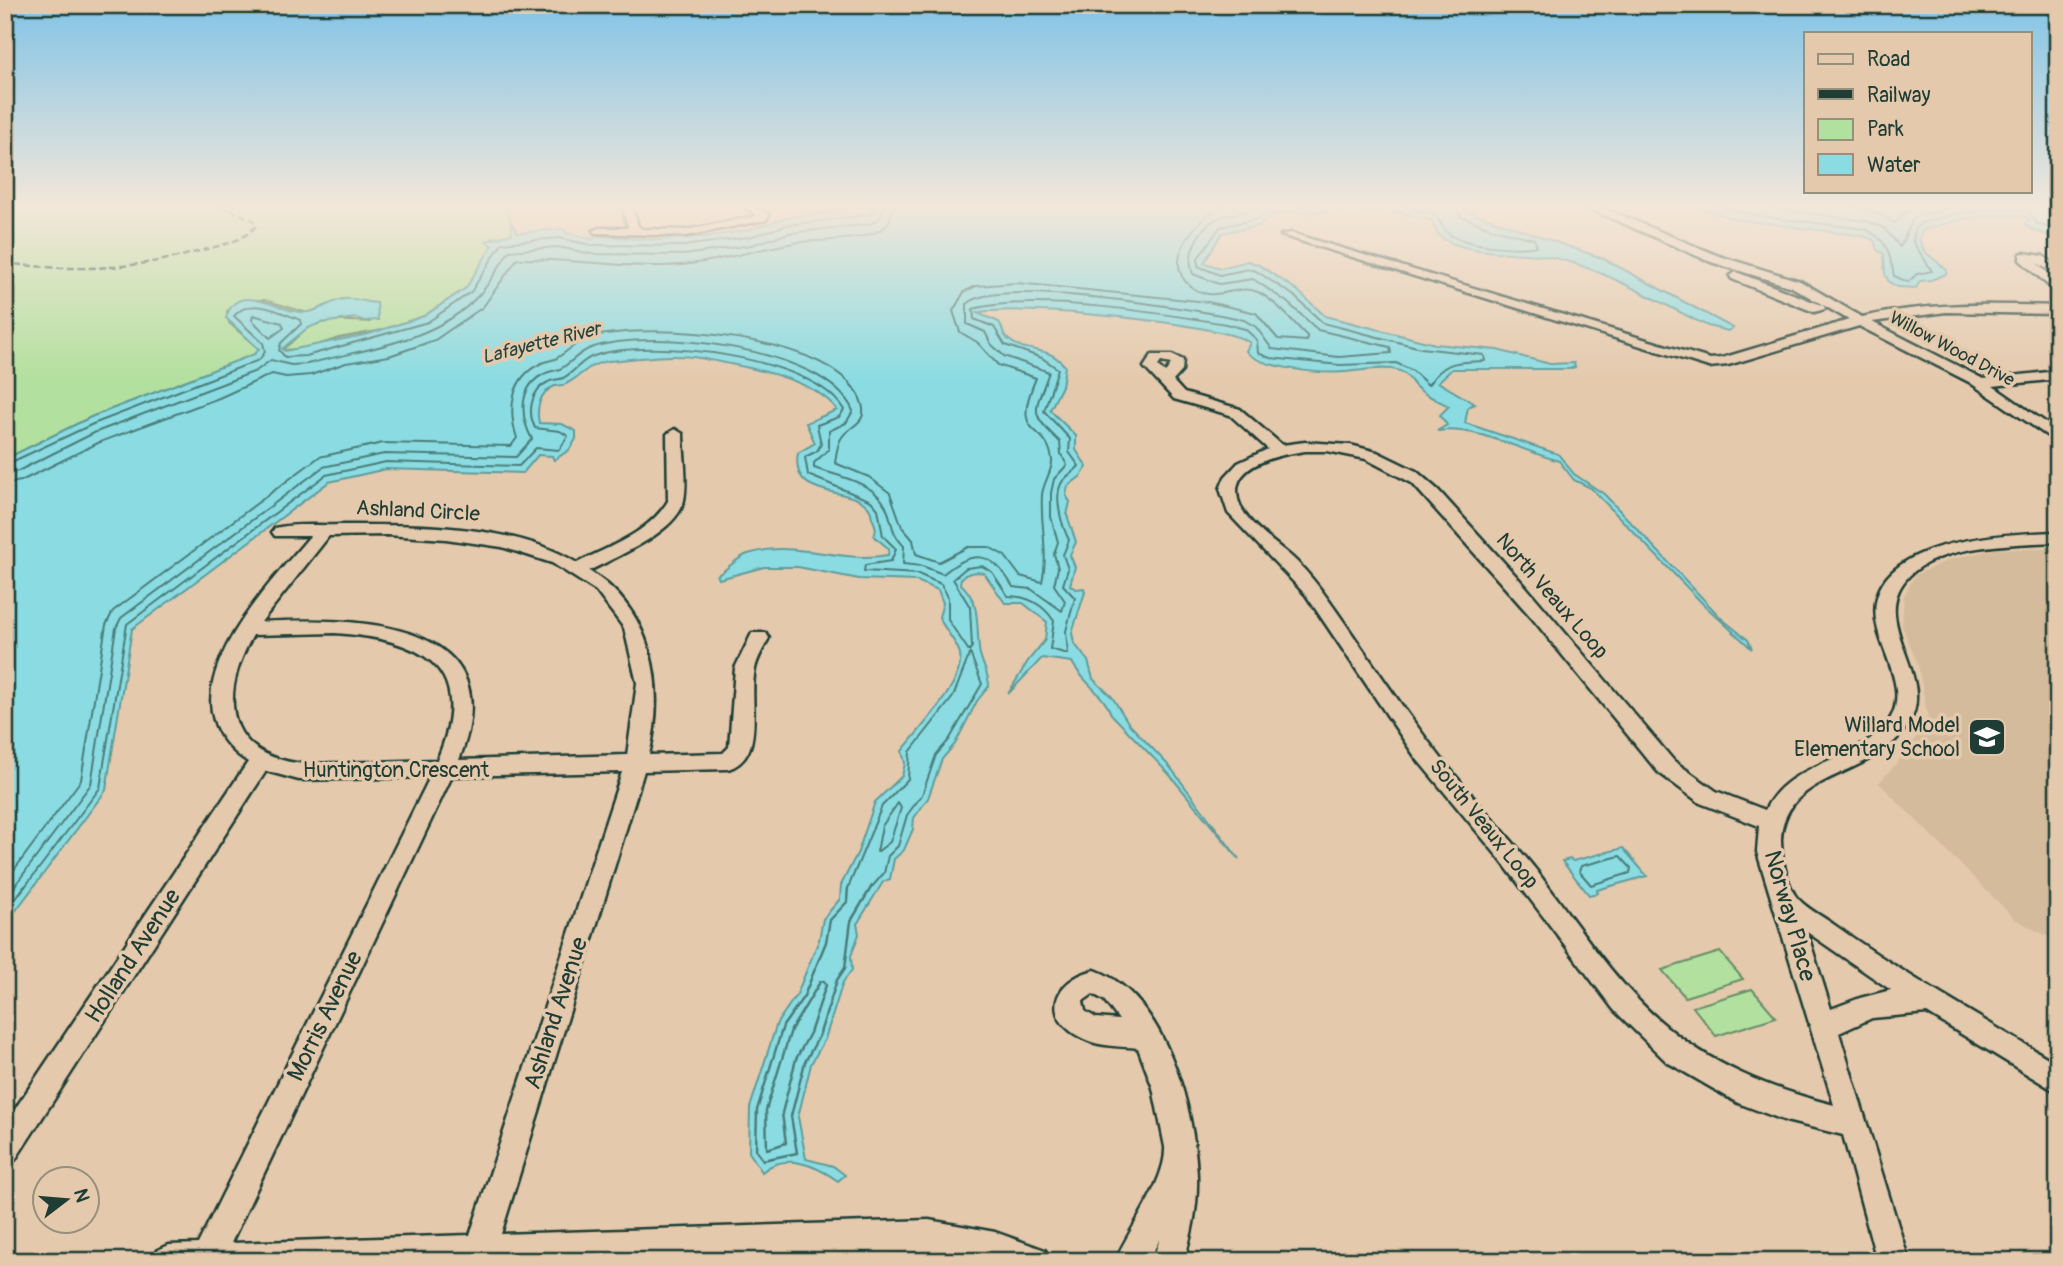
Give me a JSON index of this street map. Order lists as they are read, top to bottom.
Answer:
{
  "streets": {
    "street": [
      "Willow Wood Drive",
      "Ashland Circle",
      "North Veaux Loop",
      "Huntington Crescent",
      "South Veaux Loop",
      "Norway Place",
      "Holland Avenue",
      "Ashland Avenue",
      "Morris Avenue"
    ]
  },
  "crossings": [
    ["Ashland Circle", "Huntington Crescent"],
    ["Ashland Circle", "Ashland Avenue"],
    ["North Veaux Loop", "South Veaux Loop"],
    ["North Veaux Loop", "Norway Place"],
    ["Huntington Crescent", "Holland Avenue"],
    ["Huntington Crescent", "Ashland Avenue"],
    ["Huntington Crescent", "Morris Avenue"],
    ["South Veaux Loop", "Norway Place"],
    ["Holland Avenue", "Morris Avenue"]
  ],
  "water": ["Lafayette River"],
  "places": {
    "school or university": ["Willard Model Elementary School"]
  },
  "legend": [
    "Road",
    "Railway",
    "Park",
    "Water"
  ],
  "north": "right"
}
